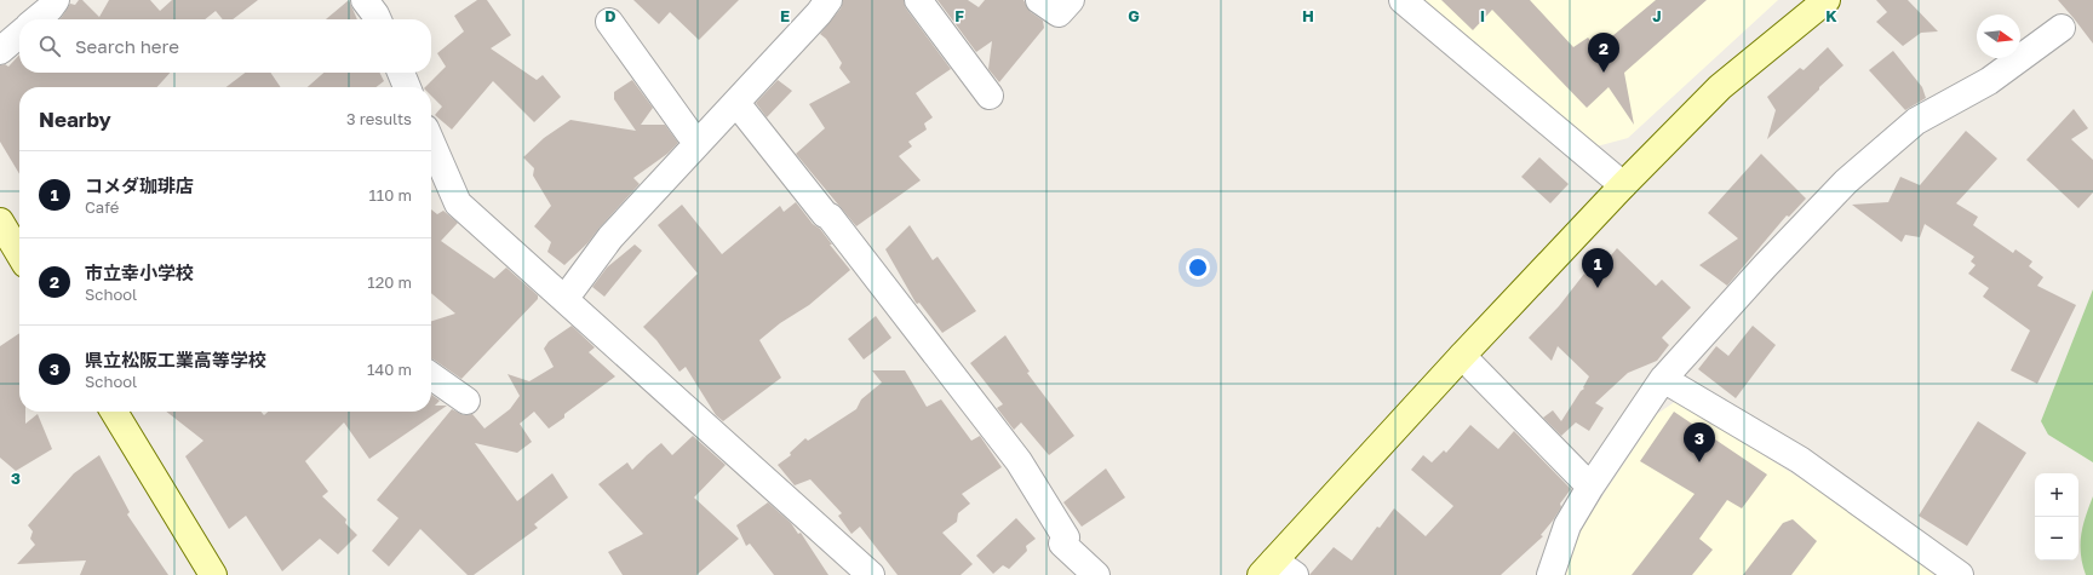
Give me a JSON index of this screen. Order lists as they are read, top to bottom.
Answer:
{
  "north": "right",
  "page": {
    "search": "Search here",
    "pins": ["2", "1", "3"],
    "heading": ["Nearby", "3 results"],
    "list": [
      {
        "mark": "1",
        "name": "コメダ珈琲店",
        "note": "Café",
        "value": "110 m"
      },
      {
        "mark": "2",
        "name": "市立幸小学校",
        "note": "School",
        "value": "120 m"
      },
      {
        "mark": "3",
        "name": "県立松阪工業高等学校",
        "note": "School",
        "value": "140 m"
      }
    ],
    "map_buttons": ["+", "−"]
  },
  "grid": {
    "columns": [
      "D",
      "E",
      "F",
      "G",
      "H",
      "I",
      "J",
      "K"
    ],
    "rows": ["3"]
  }
}
